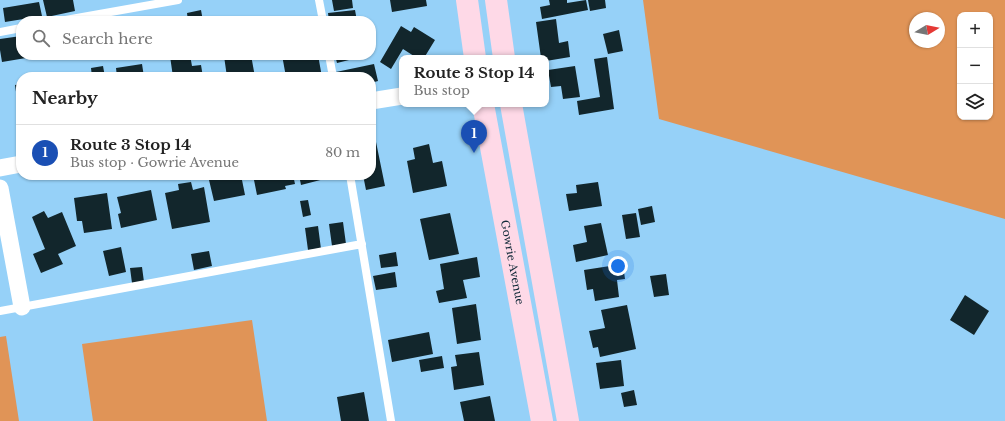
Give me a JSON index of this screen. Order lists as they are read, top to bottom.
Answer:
{
  "streets": {
    "street": ["Gowrie Avenue"]
  },
  "north": "right",
  "page": {
    "map_buttons": ["+", "−"],
    "search": "Search here",
    "popup": ["Route 3 Stop 14", "Bus stop"],
    "heading": "Nearby",
    "pins": "1",
    "list": [
      {
        "mark": "1",
        "name": "Route 3 Stop 14",
        "note": "Bus stop · Gowrie Avenue",
        "value": "80 m"
      }
    ]
  }
}
